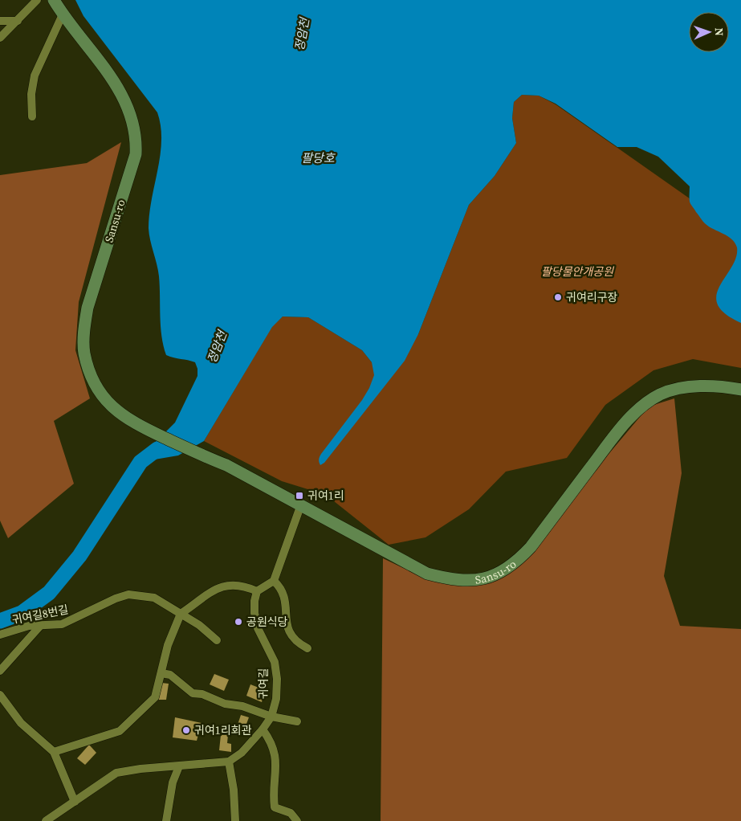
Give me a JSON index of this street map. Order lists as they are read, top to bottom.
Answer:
{
  "streets": {
    "main road": ["Sansu-ro"],
    "street": ["귀여길8번길", "귀여길"]
  },
  "water": ["정암천", "팔당호"],
  "parks": ["팔당물안개공원"],
  "places": {
    "other": ["귀여리구장", "공원식당", "귀여1리회관"],
    "transit": ["귀여1리"]
  },
  "north": "right"
}
